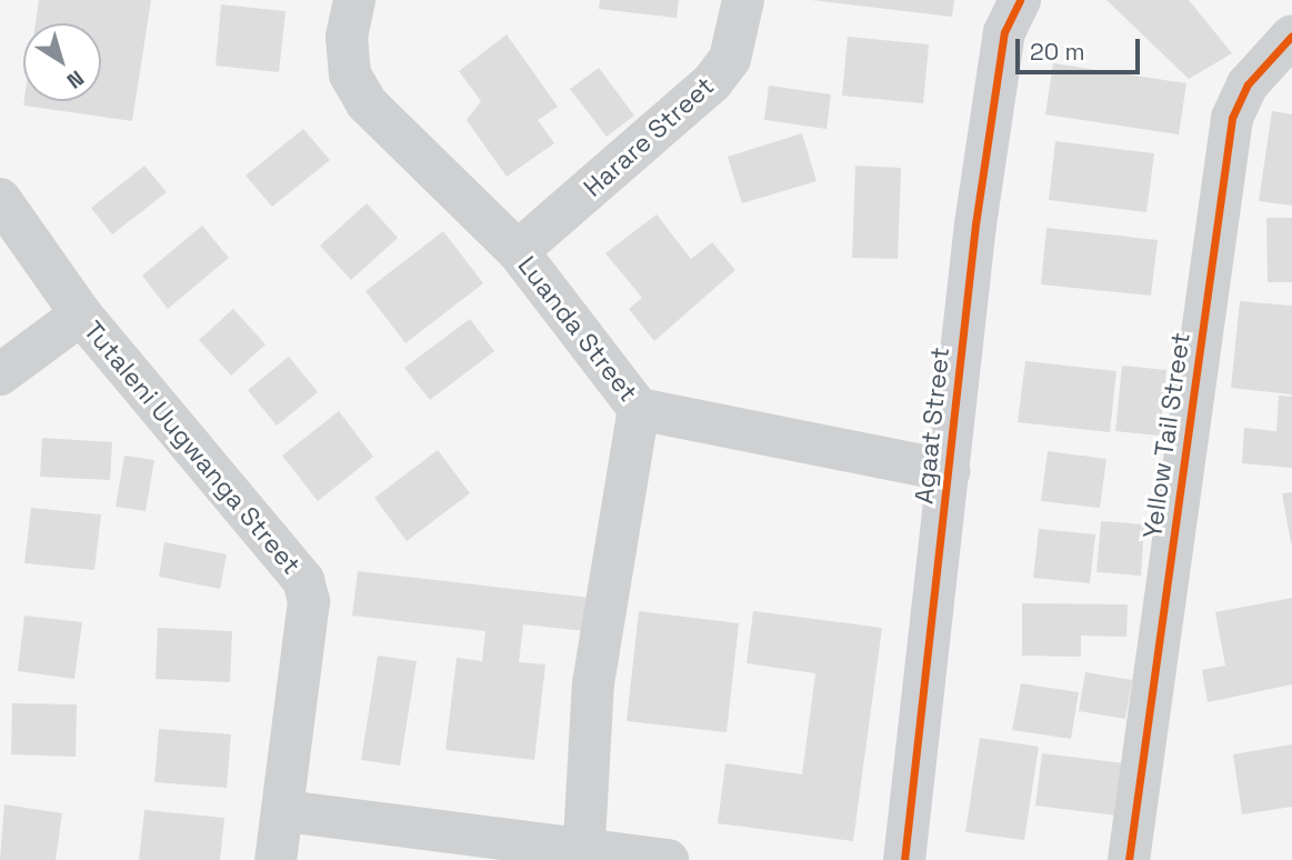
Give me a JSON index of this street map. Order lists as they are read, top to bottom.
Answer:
{
  "streets": {
    "street": [
      "Harare Street",
      "Luanda Street",
      "Agaat Street",
      "Yellow Tail Street",
      "Tutaleni Uugwanga Street"
    ]
  },
  "crossings": [
    ["Harare Street", "Luanda Street"],
    ["Luanda Street", "Agaat Street"]
  ],
  "scale_bar": "20 m",
  "north": "bottom right"
}
